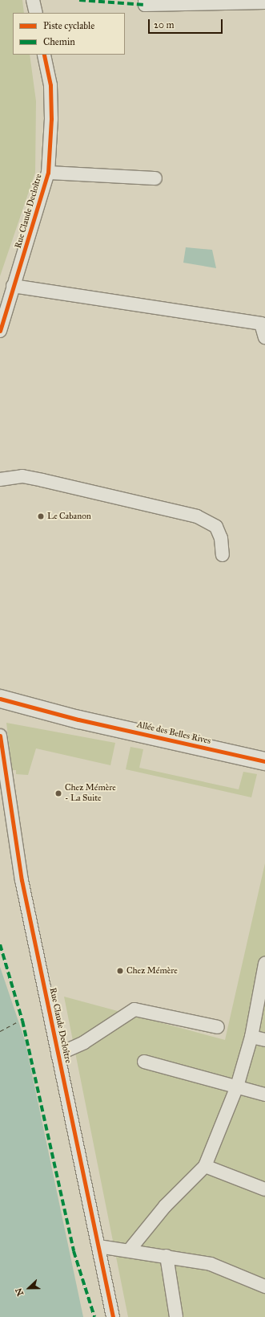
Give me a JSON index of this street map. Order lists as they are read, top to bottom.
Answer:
{
  "streets": {
    "street": ["Allée des Belles Rives"],
    "lane": ["Rue Claude Decloître"]
  },
  "places": ["Le Cabanon", "Chez Mémère - La Suite", "Chez Mémère"],
  "legend": ["Piste cyclable", "Chemin"],
  "scale_bar": "20 m",
  "north": "left"
}
